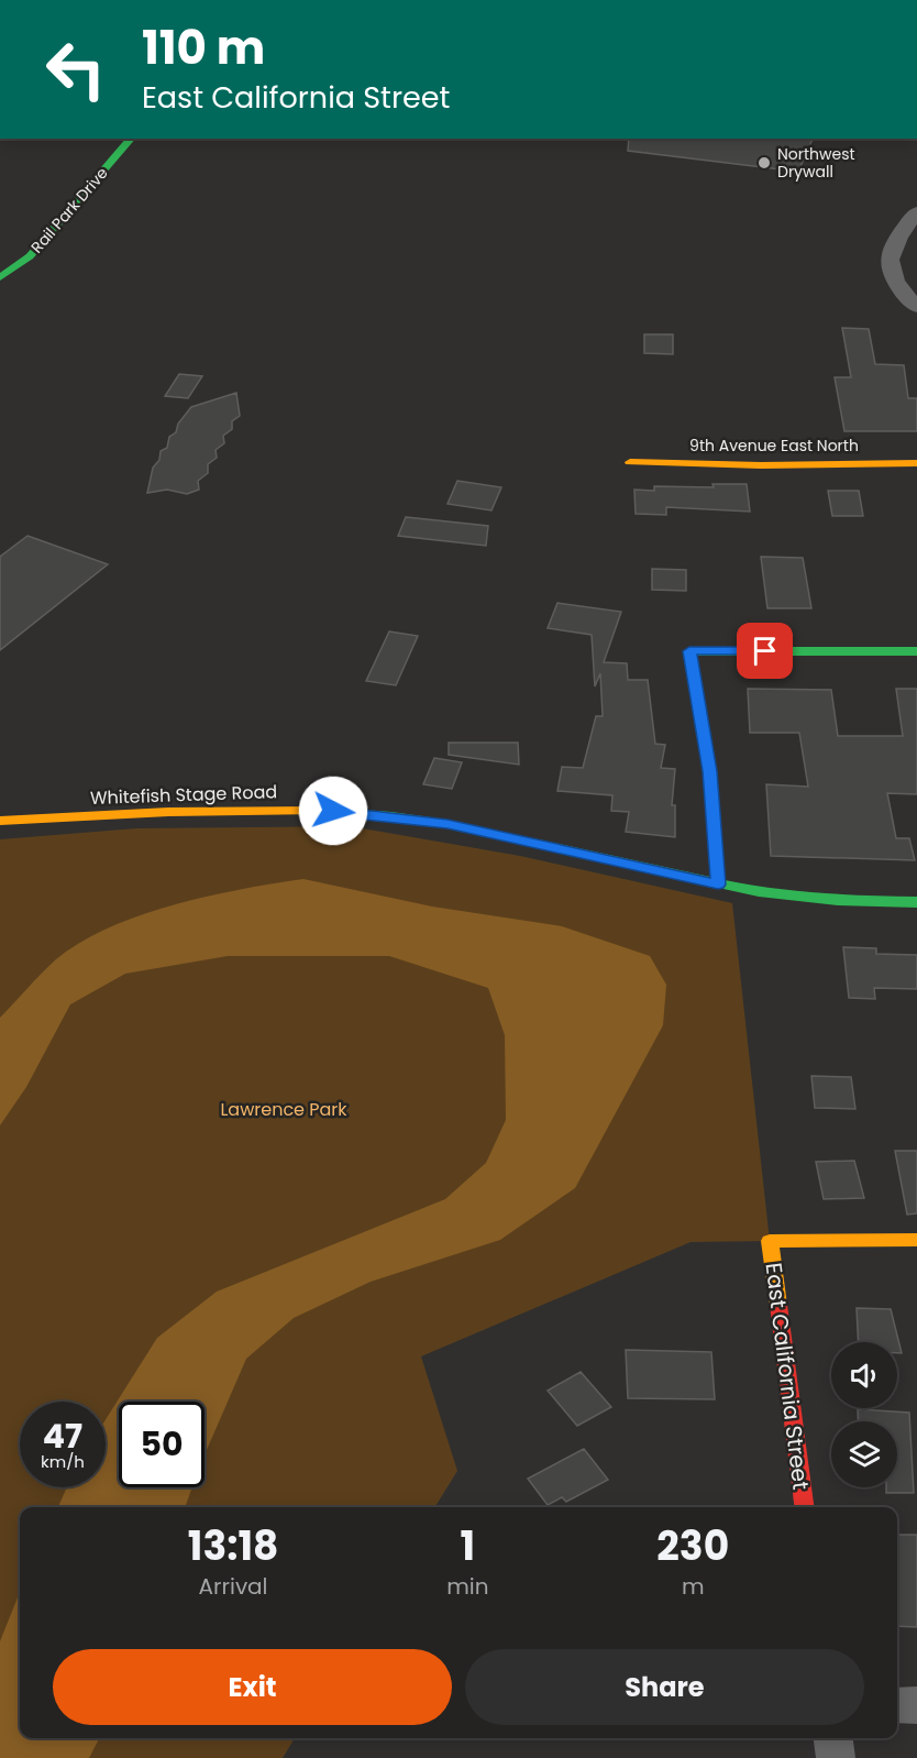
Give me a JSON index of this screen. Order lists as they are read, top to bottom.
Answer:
{
  "streets": {
    "street": [
      "Rail Park Drive",
      "9th Avenue East North",
      "Whitefish Stage Road",
      "East California Street"
    ]
  },
  "parks": ["Lawrence Park"],
  "places": ["Northwest Drywall"],
  "page": {
    "turn": ["110 m", "East California Street"],
    "speed": "47 km/h",
    "limit": "50",
    "eta": [
      "13:18",
      "Arrival",
      "1",
      "min",
      "230",
      "m"
    ],
    "buttons": ["Exit", "Share"]
  }
}
